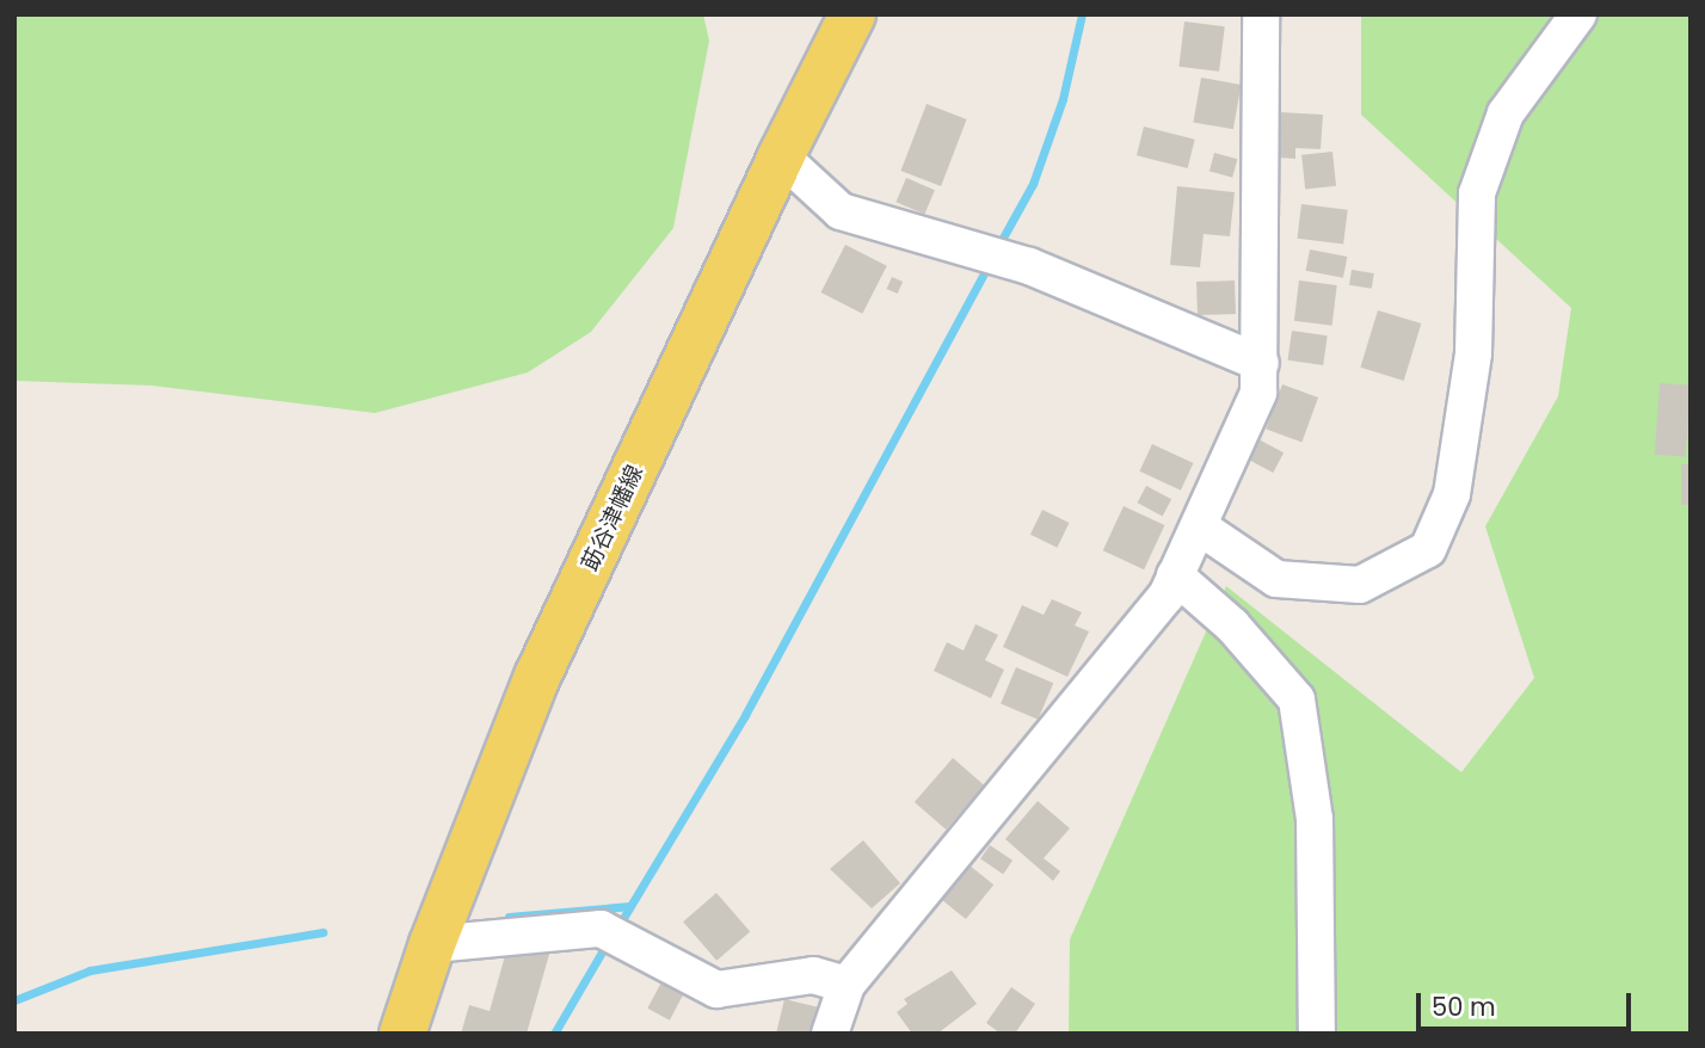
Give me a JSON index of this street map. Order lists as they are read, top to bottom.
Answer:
{
  "streets": {
    "main road": ["莇谷津幡線"]
  },
  "scale_bar": "50 m"
}
